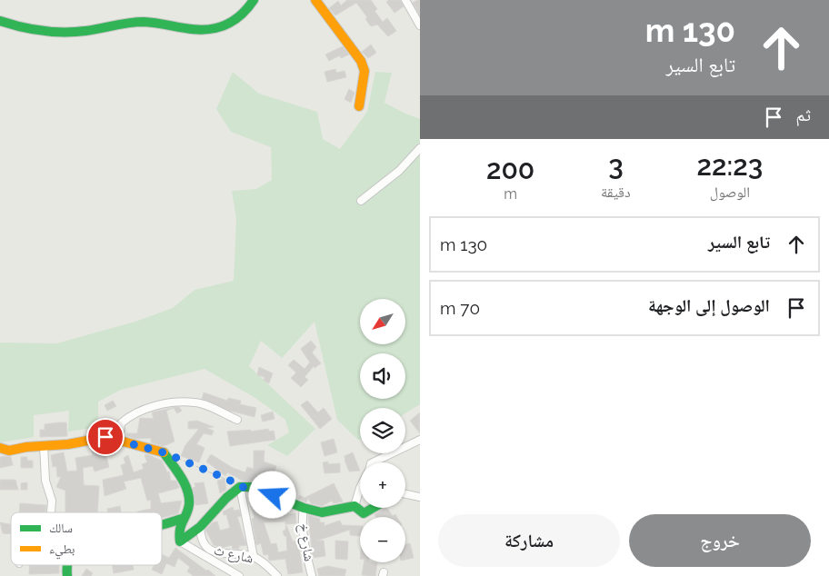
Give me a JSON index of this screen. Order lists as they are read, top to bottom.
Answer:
{
  "streets": {
    "street": ["شارع خ", "شارع ث"]
  },
  "legend": ["سالك", "بطيء"],
  "north": "bottom left",
  "page": {
    "turn": ["130 m", "تابع السير"],
    "then": "ثم",
    "eta": [
      "22:23",
      "الوصول",
      "3",
      "دقيقة",
      "200",
      "m"
    ],
    "list": [
      {
        "name": "تابع السير",
        "value": "130 m"
      },
      {
        "name": "الوصول إلى الوجهة",
        "value": "70 m"
      }
    ],
    "map_buttons": ["+", "−"],
    "buttons": ["خروج", "مشاركة"]
  }
}
